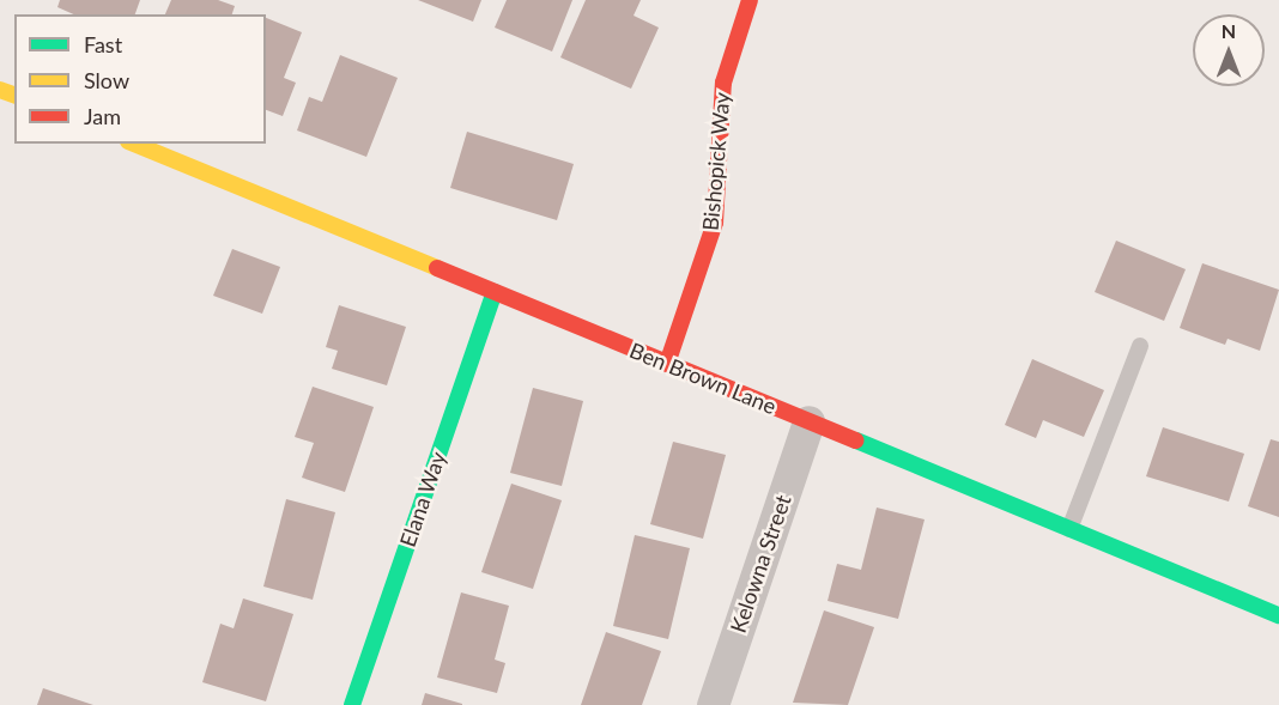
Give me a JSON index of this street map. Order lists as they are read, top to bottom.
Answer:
{
  "streets": {
    "street": [
      "Bishopick Way",
      "Ben Brown Lane",
      "Elana Way",
      "Kelowna Street"
    ]
  },
  "crossings": [
    ["Bishopick Way", "Ben Brown Lane"],
    ["Ben Brown Lane", "Elana Way"],
    ["Ben Brown Lane", "Kelowna Street"]
  ],
  "legend": ["Fast", "Slow", "Jam"],
  "north": "top"
}
